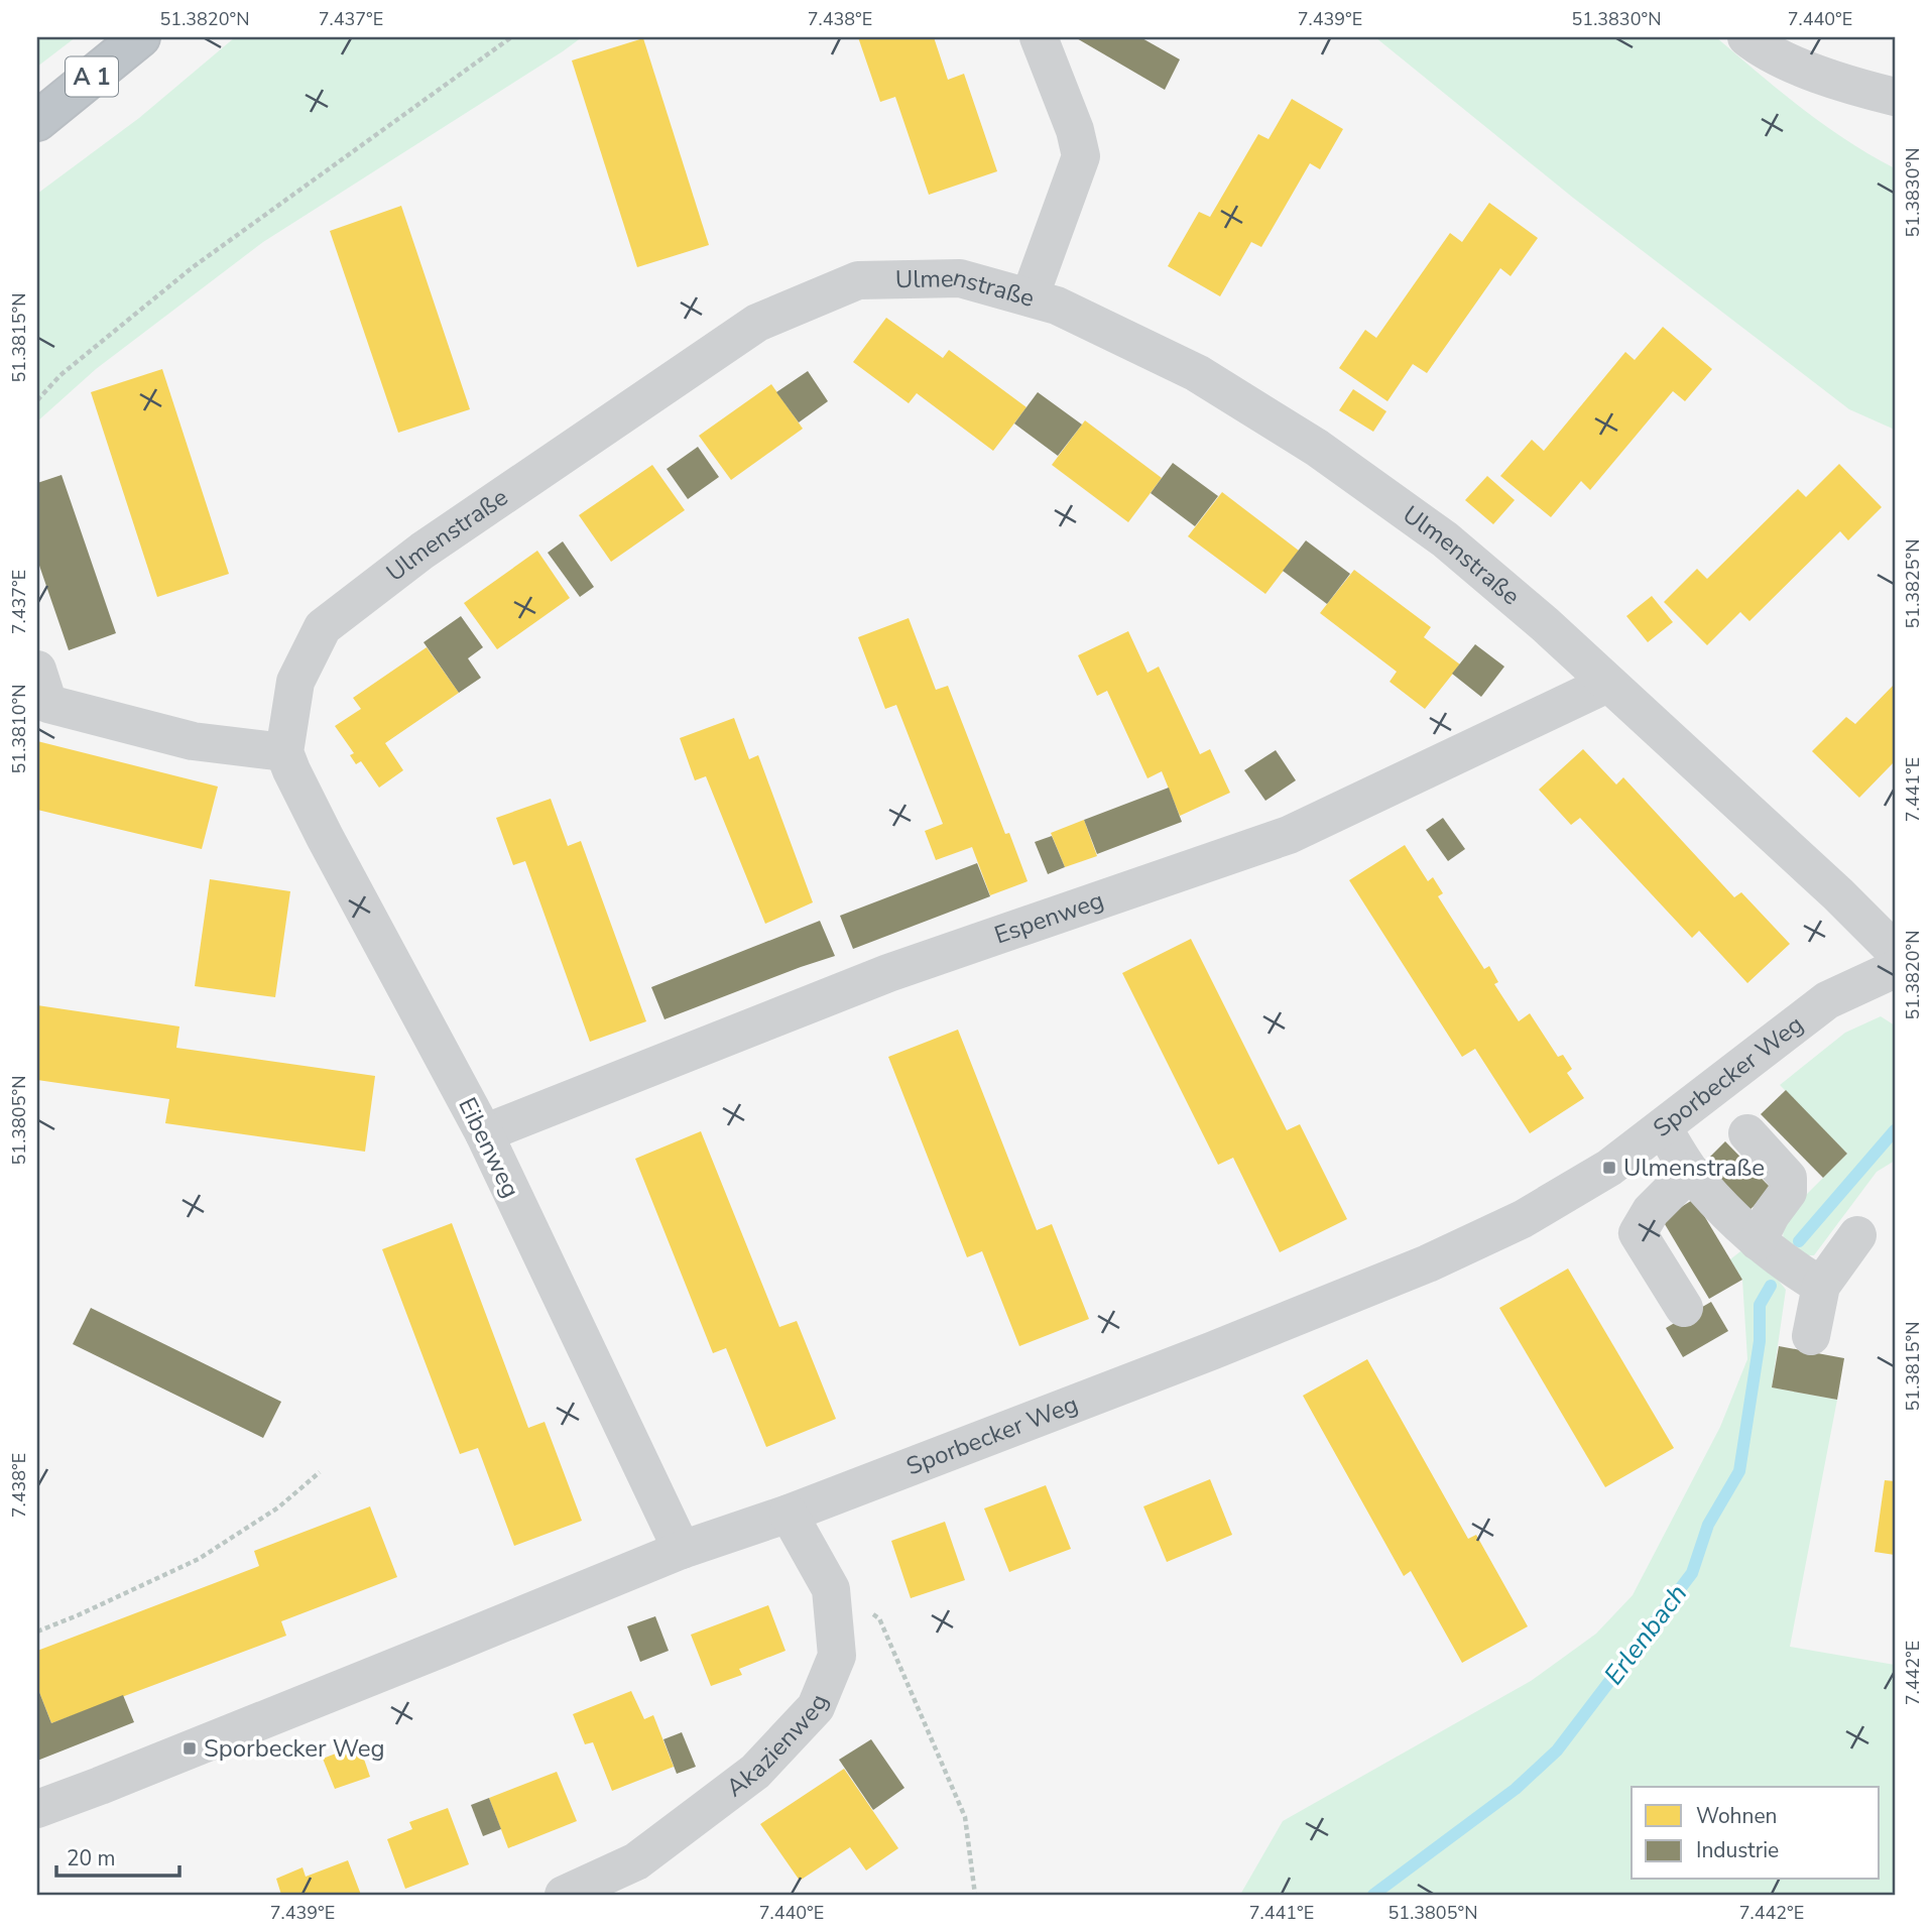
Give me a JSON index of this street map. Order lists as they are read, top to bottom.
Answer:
{
  "streets": {
    "highway": ["A 1"],
    "street": [
      "Ulmenstraße",
      "Espenweg",
      "Sporbecker Weg",
      "Eibenweg",
      "Akazienweg"
    ]
  },
  "crossings": [
    ["Ulmenstraße", "Espenweg"],
    ["Ulmenstraße", "Eibenweg"],
    ["Espenweg", "Eibenweg"],
    ["Sporbecker Weg", "Eibenweg"],
    ["Sporbecker Weg", "Akazienweg"]
  ],
  "water": ["Erlenbach"],
  "places": {
    "transit": ["Ulmenstraße", "Sporbecker Weg"]
  },
  "legend": ["Wohnen", "Industrie"],
  "scale_bar": "20 m",
  "coordinates": [
    "51.3820°N",
    "7.437°E",
    "7.438°E",
    "7.439°E",
    "51.3830°N",
    "7.440°E",
    "51.3815°N",
    "51.3825°N",
    "51.3810°N",
    "7.441°E",
    "51.3805°N",
    "7.442°E"
  ]
}
